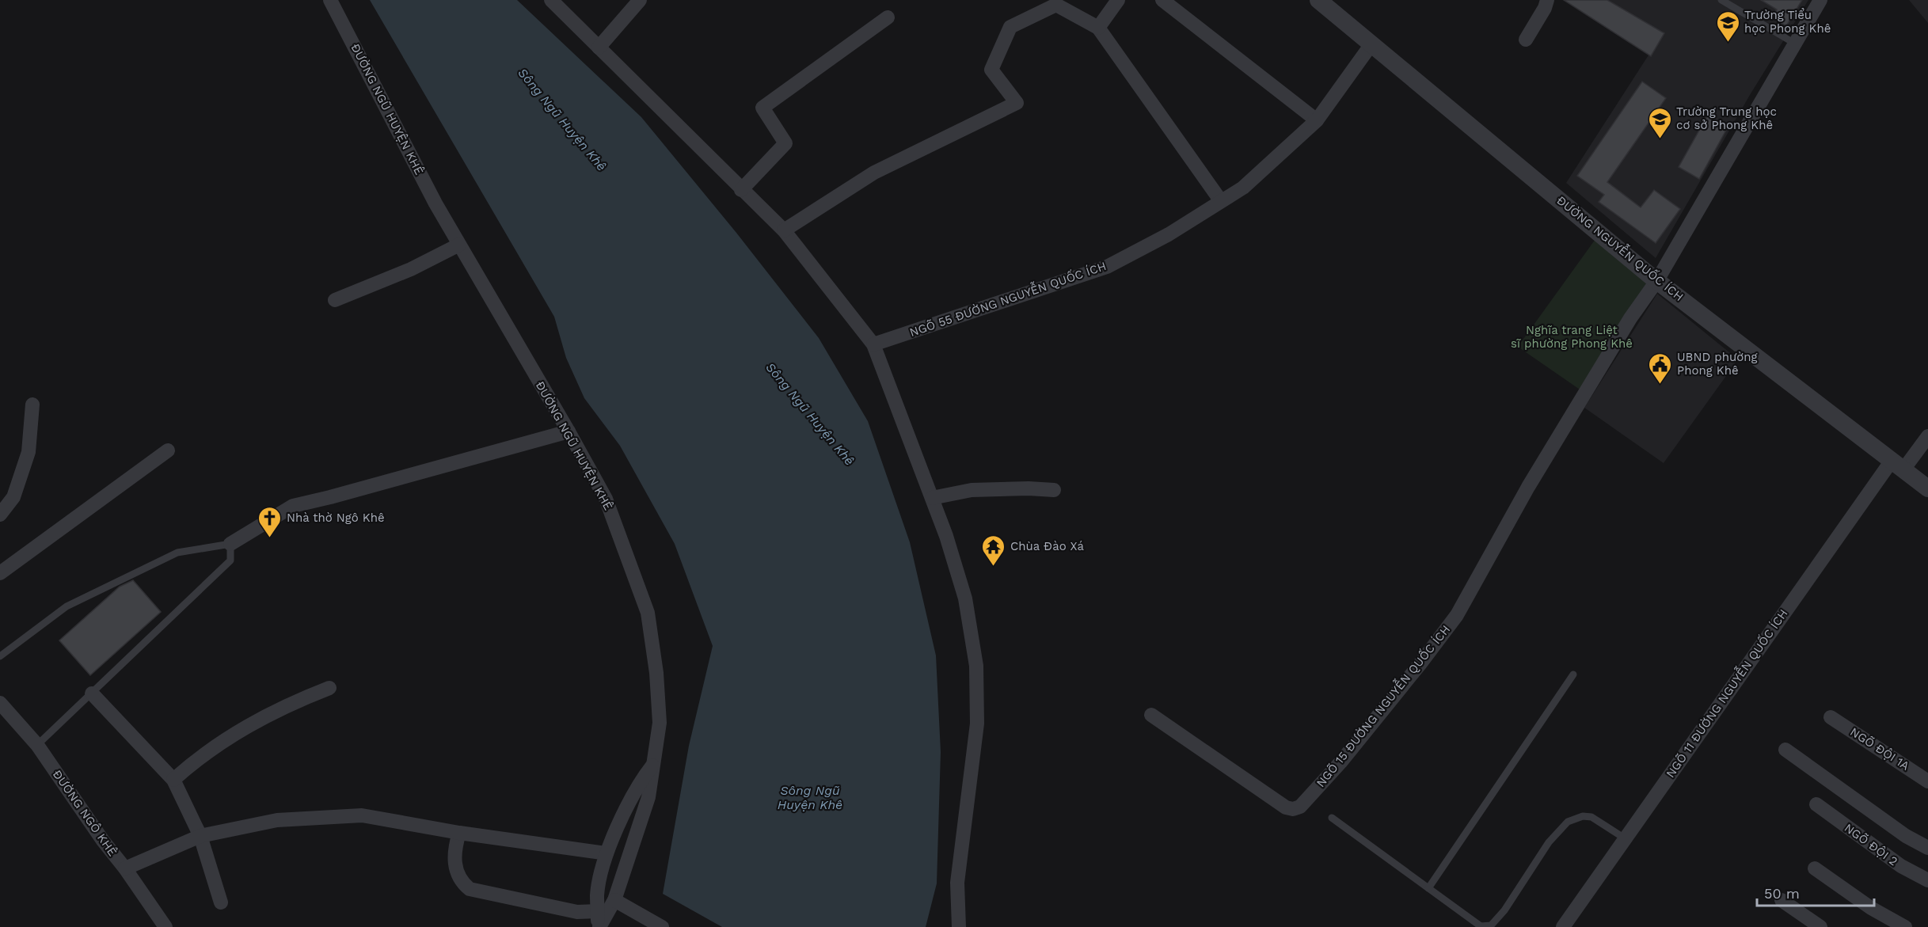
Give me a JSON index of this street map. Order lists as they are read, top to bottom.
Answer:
{
  "streets": {
    "street": [
      "ĐƯỜNG NGŨ HUYỆN KHÊ",
      "ĐƯỜNG NGUYỄN QUỐC ÍCH",
      "NGÕ 55 ĐƯỜNG NGUYỄN QUỐC ÍCH",
      "NGÕ 11 ĐƯỜNG NGUYỄN QUỐC ÍCH",
      "NGÕ 15 ĐƯỜNG NGUYỄN QUỐC ÍCH",
      "NGÕ ĐỘI 1A",
      "ĐƯỜNG NGÔ KHÊ",
      "NGÕ ĐỘI 2"
    ]
  },
  "crossings": [
    ["ĐƯỜNG NGUYỄN QUỐC ÍCH", "NGÕ 55 ĐƯỜNG NGUYỄN QUỐC ÍCH"],
    ["ĐƯỜNG NGUYỄN QUỐC ÍCH", "NGÕ 11 ĐƯỜNG NGUYỄN QUỐC ÍCH"],
    ["ĐƯỜNG NGUYỄN QUỐC ÍCH", "NGÕ 15 ĐƯỜNG NGUYỄN QUỐC ÍCH"]
  ],
  "water": ["Sông Ngũ Huyện Khê"],
  "parks": ["Nghĩa trang Liệt sĩ phường Phong Khê"],
  "places": {
    "school or university": ["Trường Tiểu học Phong Khê", "Trường Trung học cơ sở Phong Khê"],
    "public building": ["UBND phường Phong Khê"],
    "church": ["Nhà thờ Ngô Khê"],
    "temple": ["Chùa Đào Xá"]
  },
  "scale_bar": "50 m"
}
